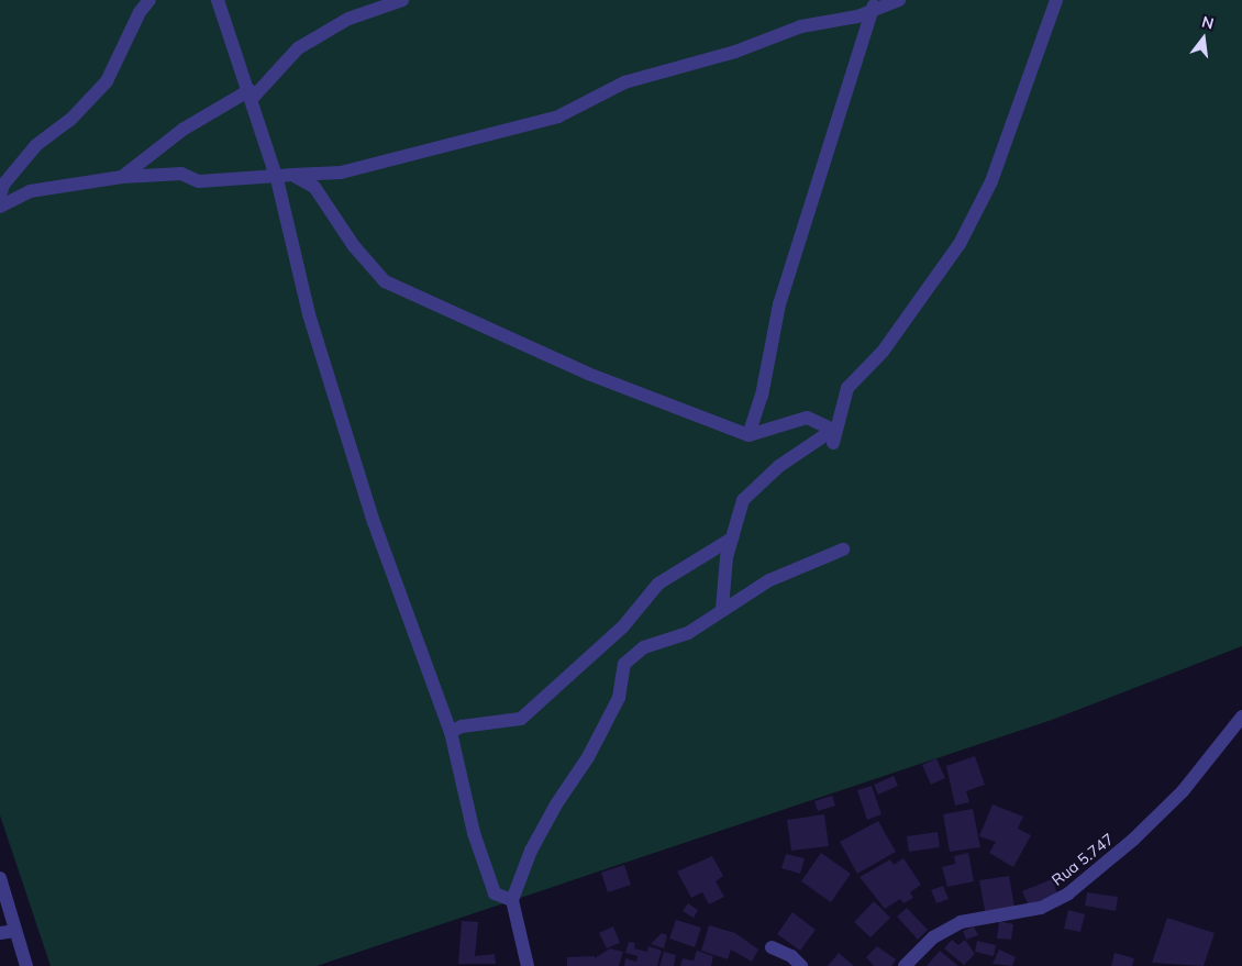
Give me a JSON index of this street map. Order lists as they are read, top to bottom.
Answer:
{
  "streets": {
    "street": ["Rua 5.747"]
  },
  "north": "top"
}
